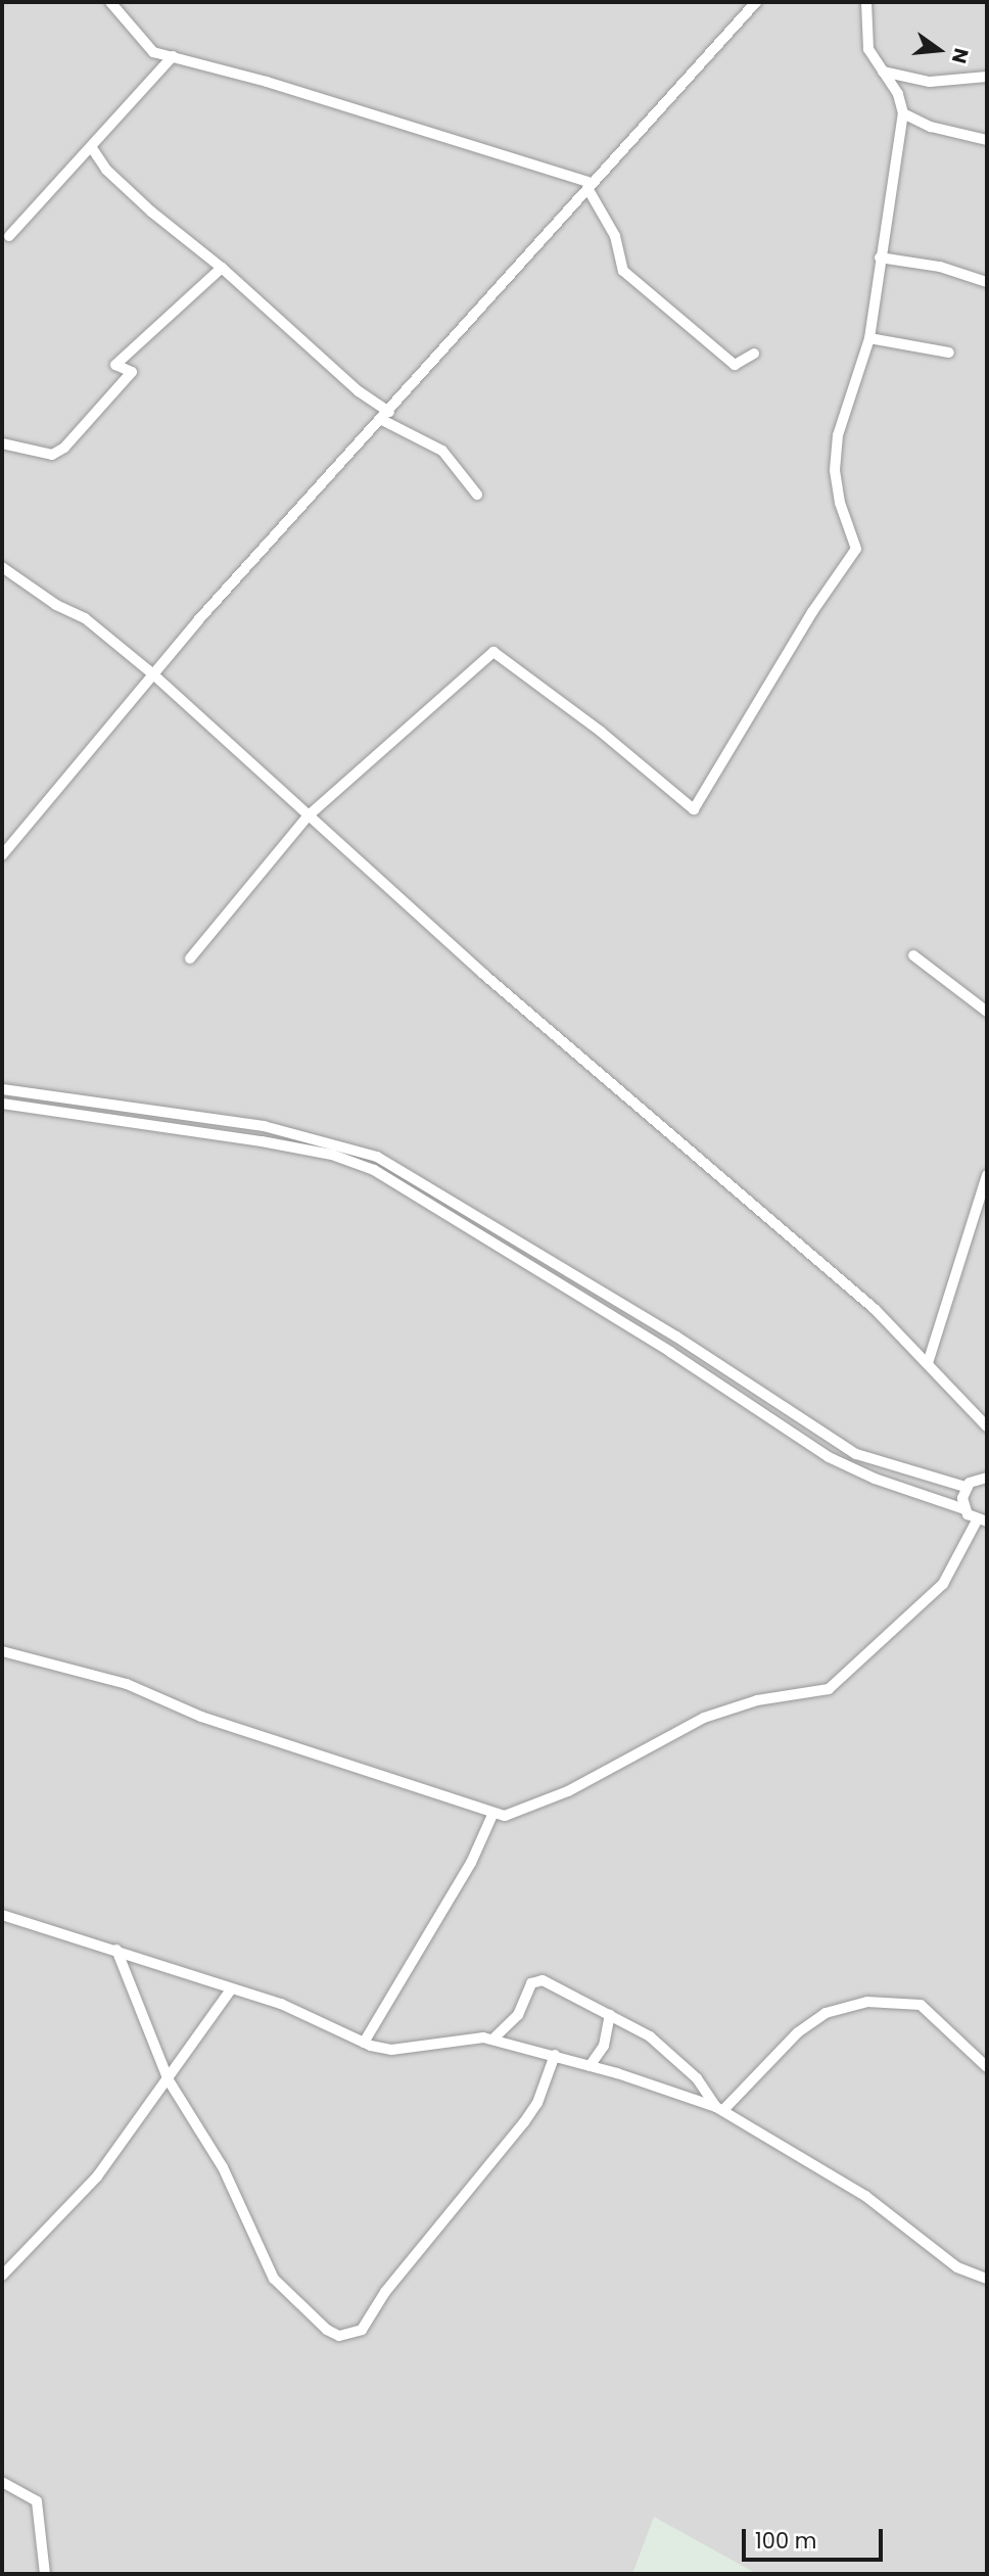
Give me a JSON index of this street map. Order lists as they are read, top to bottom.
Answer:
{
  "scale_bar": "100 m",
  "north": "right"
}
